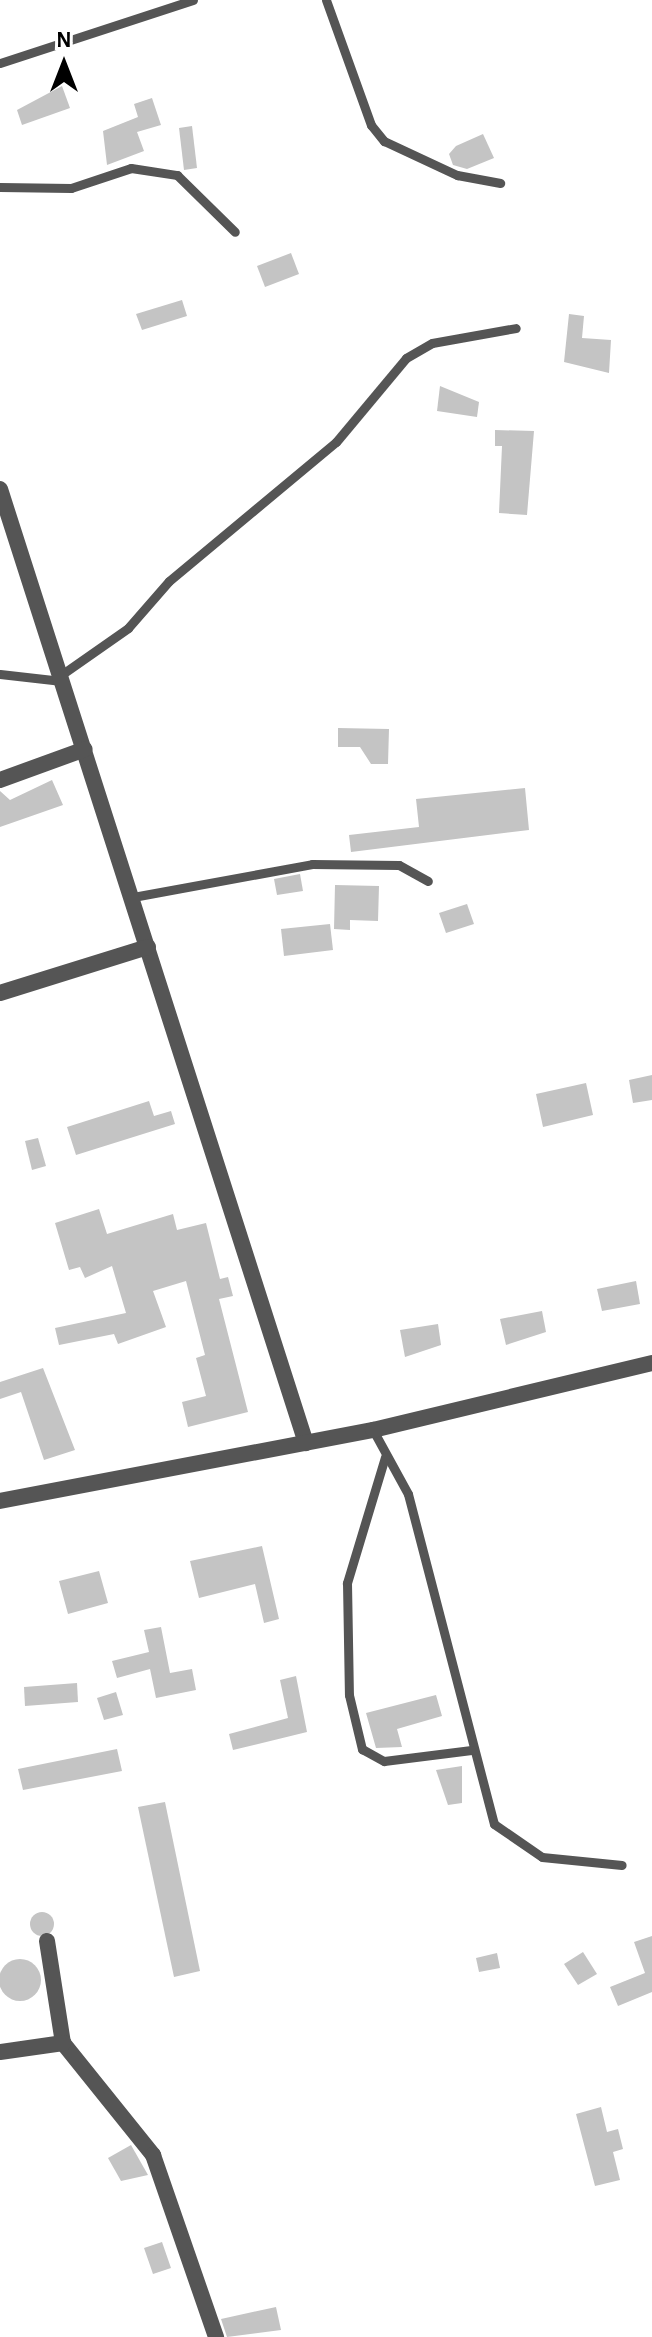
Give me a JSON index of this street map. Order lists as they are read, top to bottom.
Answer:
{
  "north": "top"
}
